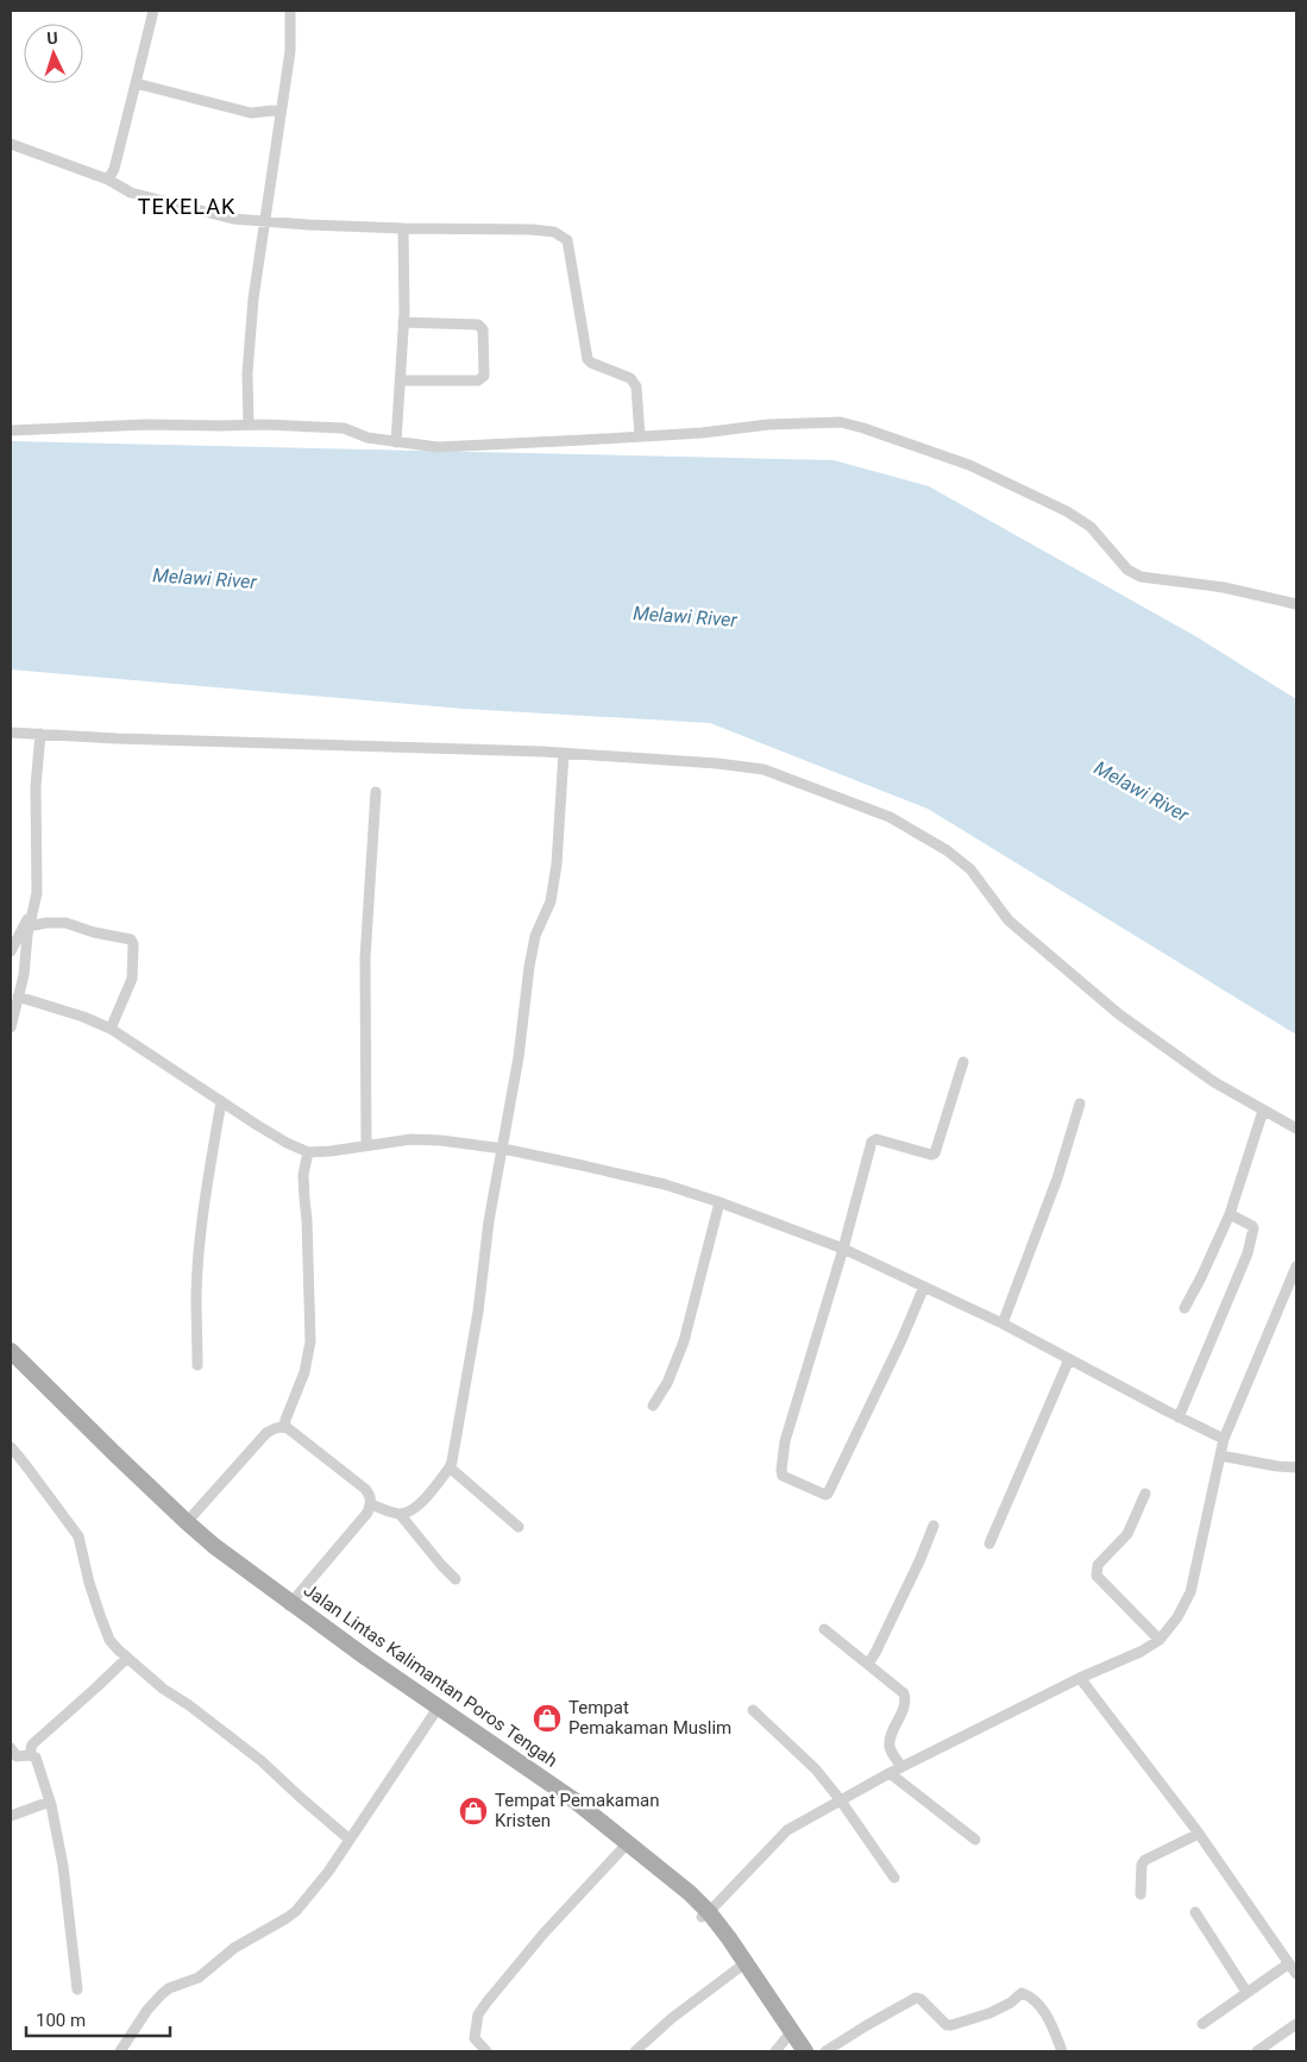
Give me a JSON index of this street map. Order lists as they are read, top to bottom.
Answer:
{
  "streets": {
    "main road": ["Jalan Lintas Kalimantan Poros Tengah"]
  },
  "districts": ["TEKELAK"],
  "water": ["Melawi River"],
  "places": {
    "shop": ["Tempat Pemakaman Muslim", "Tempat Pemakaman Kristen"]
  },
  "scale_bar": "100 m",
  "north": "top"
}
